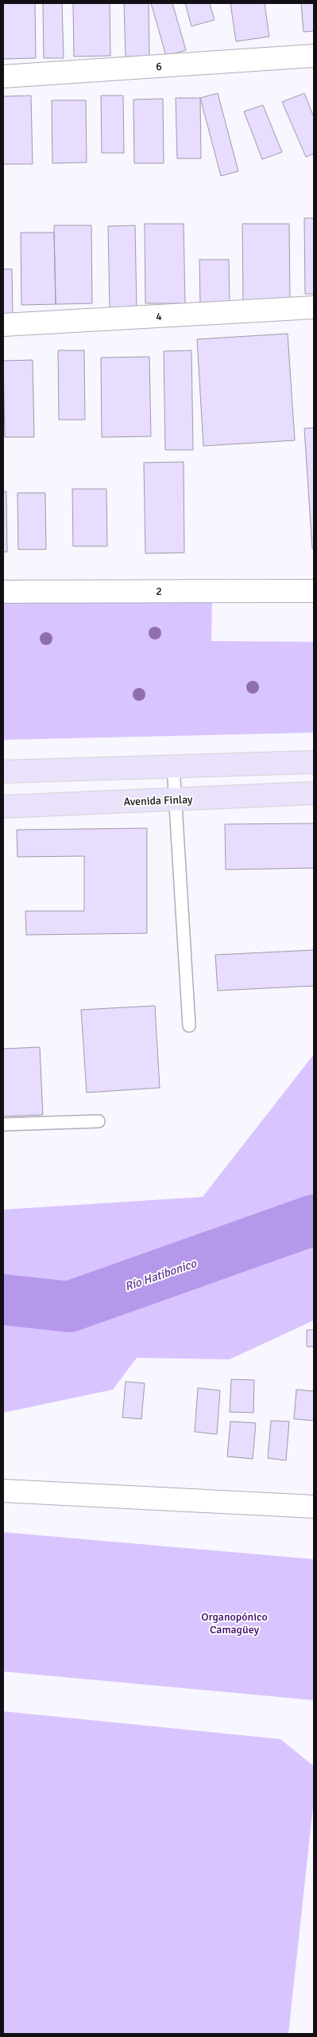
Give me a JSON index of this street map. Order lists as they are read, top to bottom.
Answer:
{
  "streets": {
    "main road": ["Avenida Finlay"],
    "street": ["6", "4", "2"]
  },
  "water": ["Río Hatibonico"],
  "parks": ["Organopónico Camagüey"]
}
